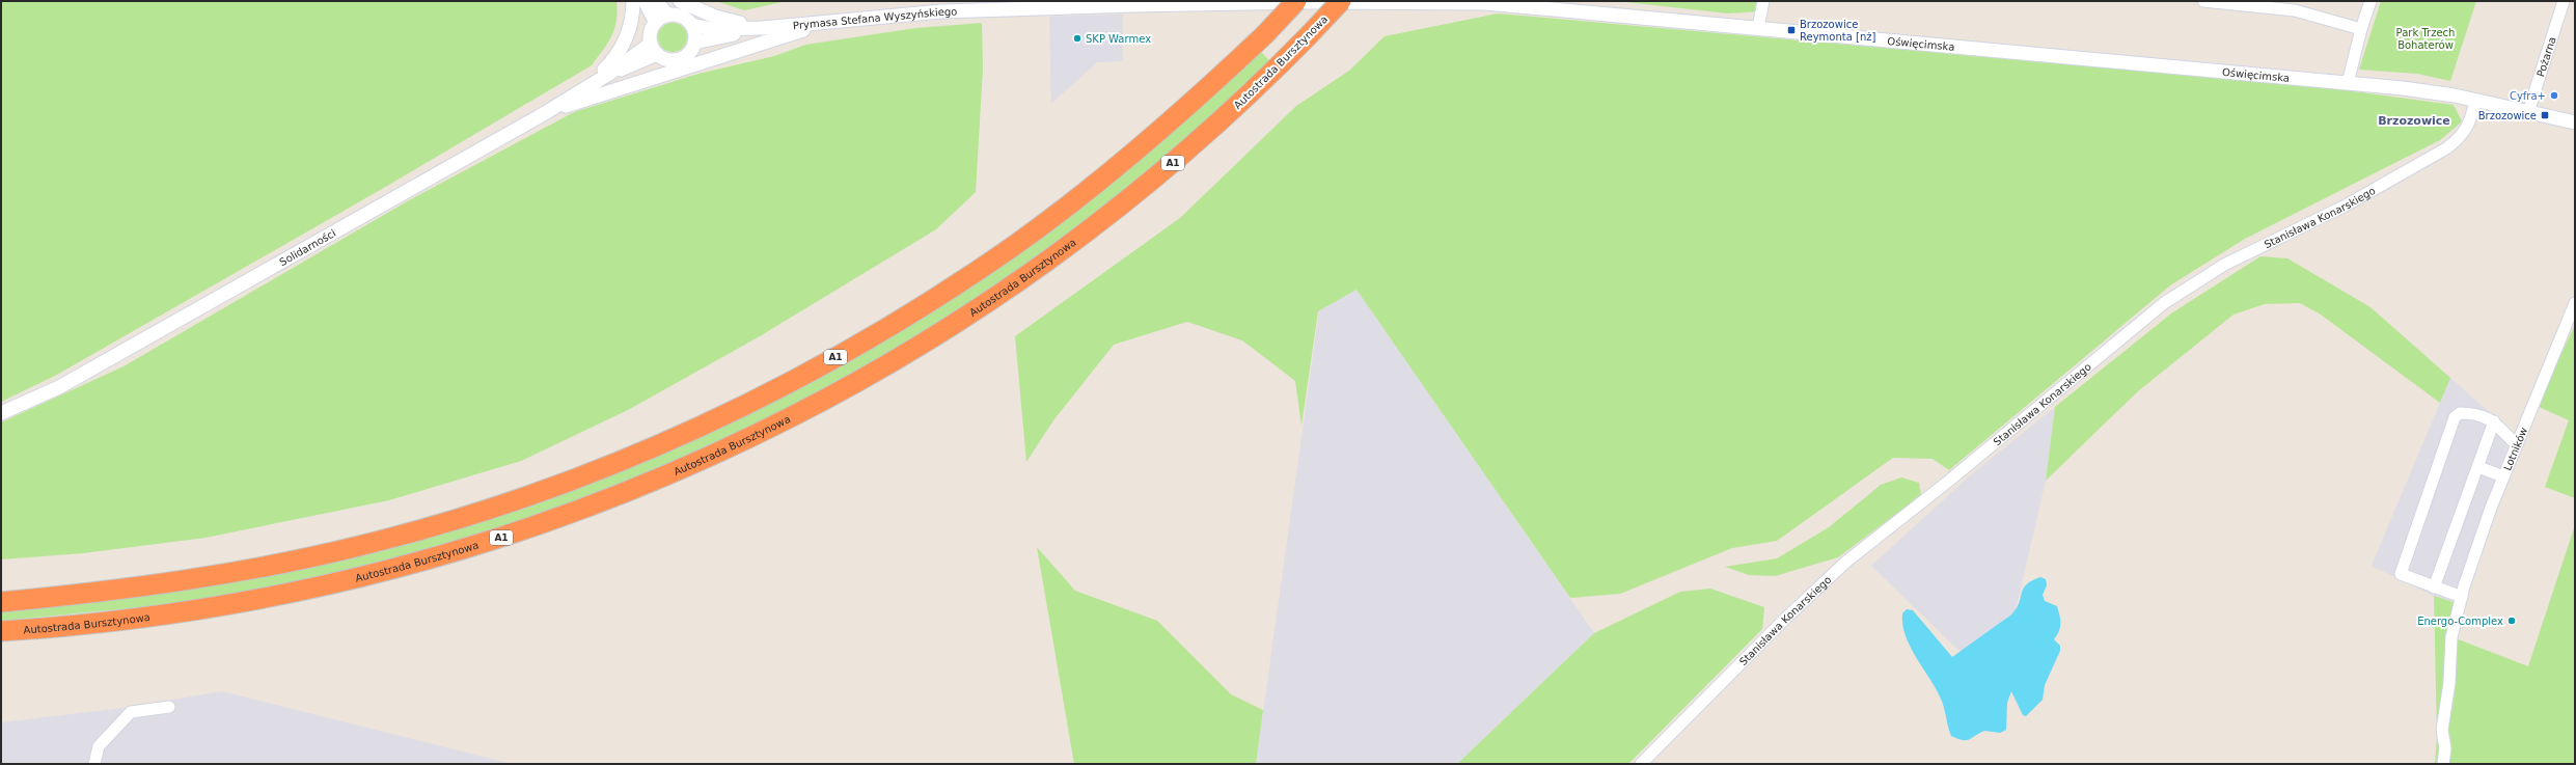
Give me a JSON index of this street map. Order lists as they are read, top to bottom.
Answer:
{
  "streets": {
    "highway": ["Autostrada Bursztynowa", "A1"],
    "street": [
      "Prymasa Stefana Wyszyńskiego",
      "Oświęcimska",
      "Pożarna",
      "Stanisława Konarskiego",
      "Solidarności",
      "Lotników"
    ]
  },
  "crossings": [
    ["Prymasa Stefana Wyszyńskiego", "Oświęcimska"],
    ["Prymasa Stefana Wyszyńskiego", "Solidarności"],
    ["Oświęcimska", "Pożarna"],
    ["Oświęcimska", "Stanisława Konarskiego"]
  ],
  "districts": ["Brzozowice"],
  "parks": ["Park Trzech Bohaterów"],
  "places": {
    "transit": ["Brzozowice Reymonta [nż]", "Brzozowice"],
    "other": ["SKP Warmex", "Cyfra+", "Energo-Complex"]
  }
}
